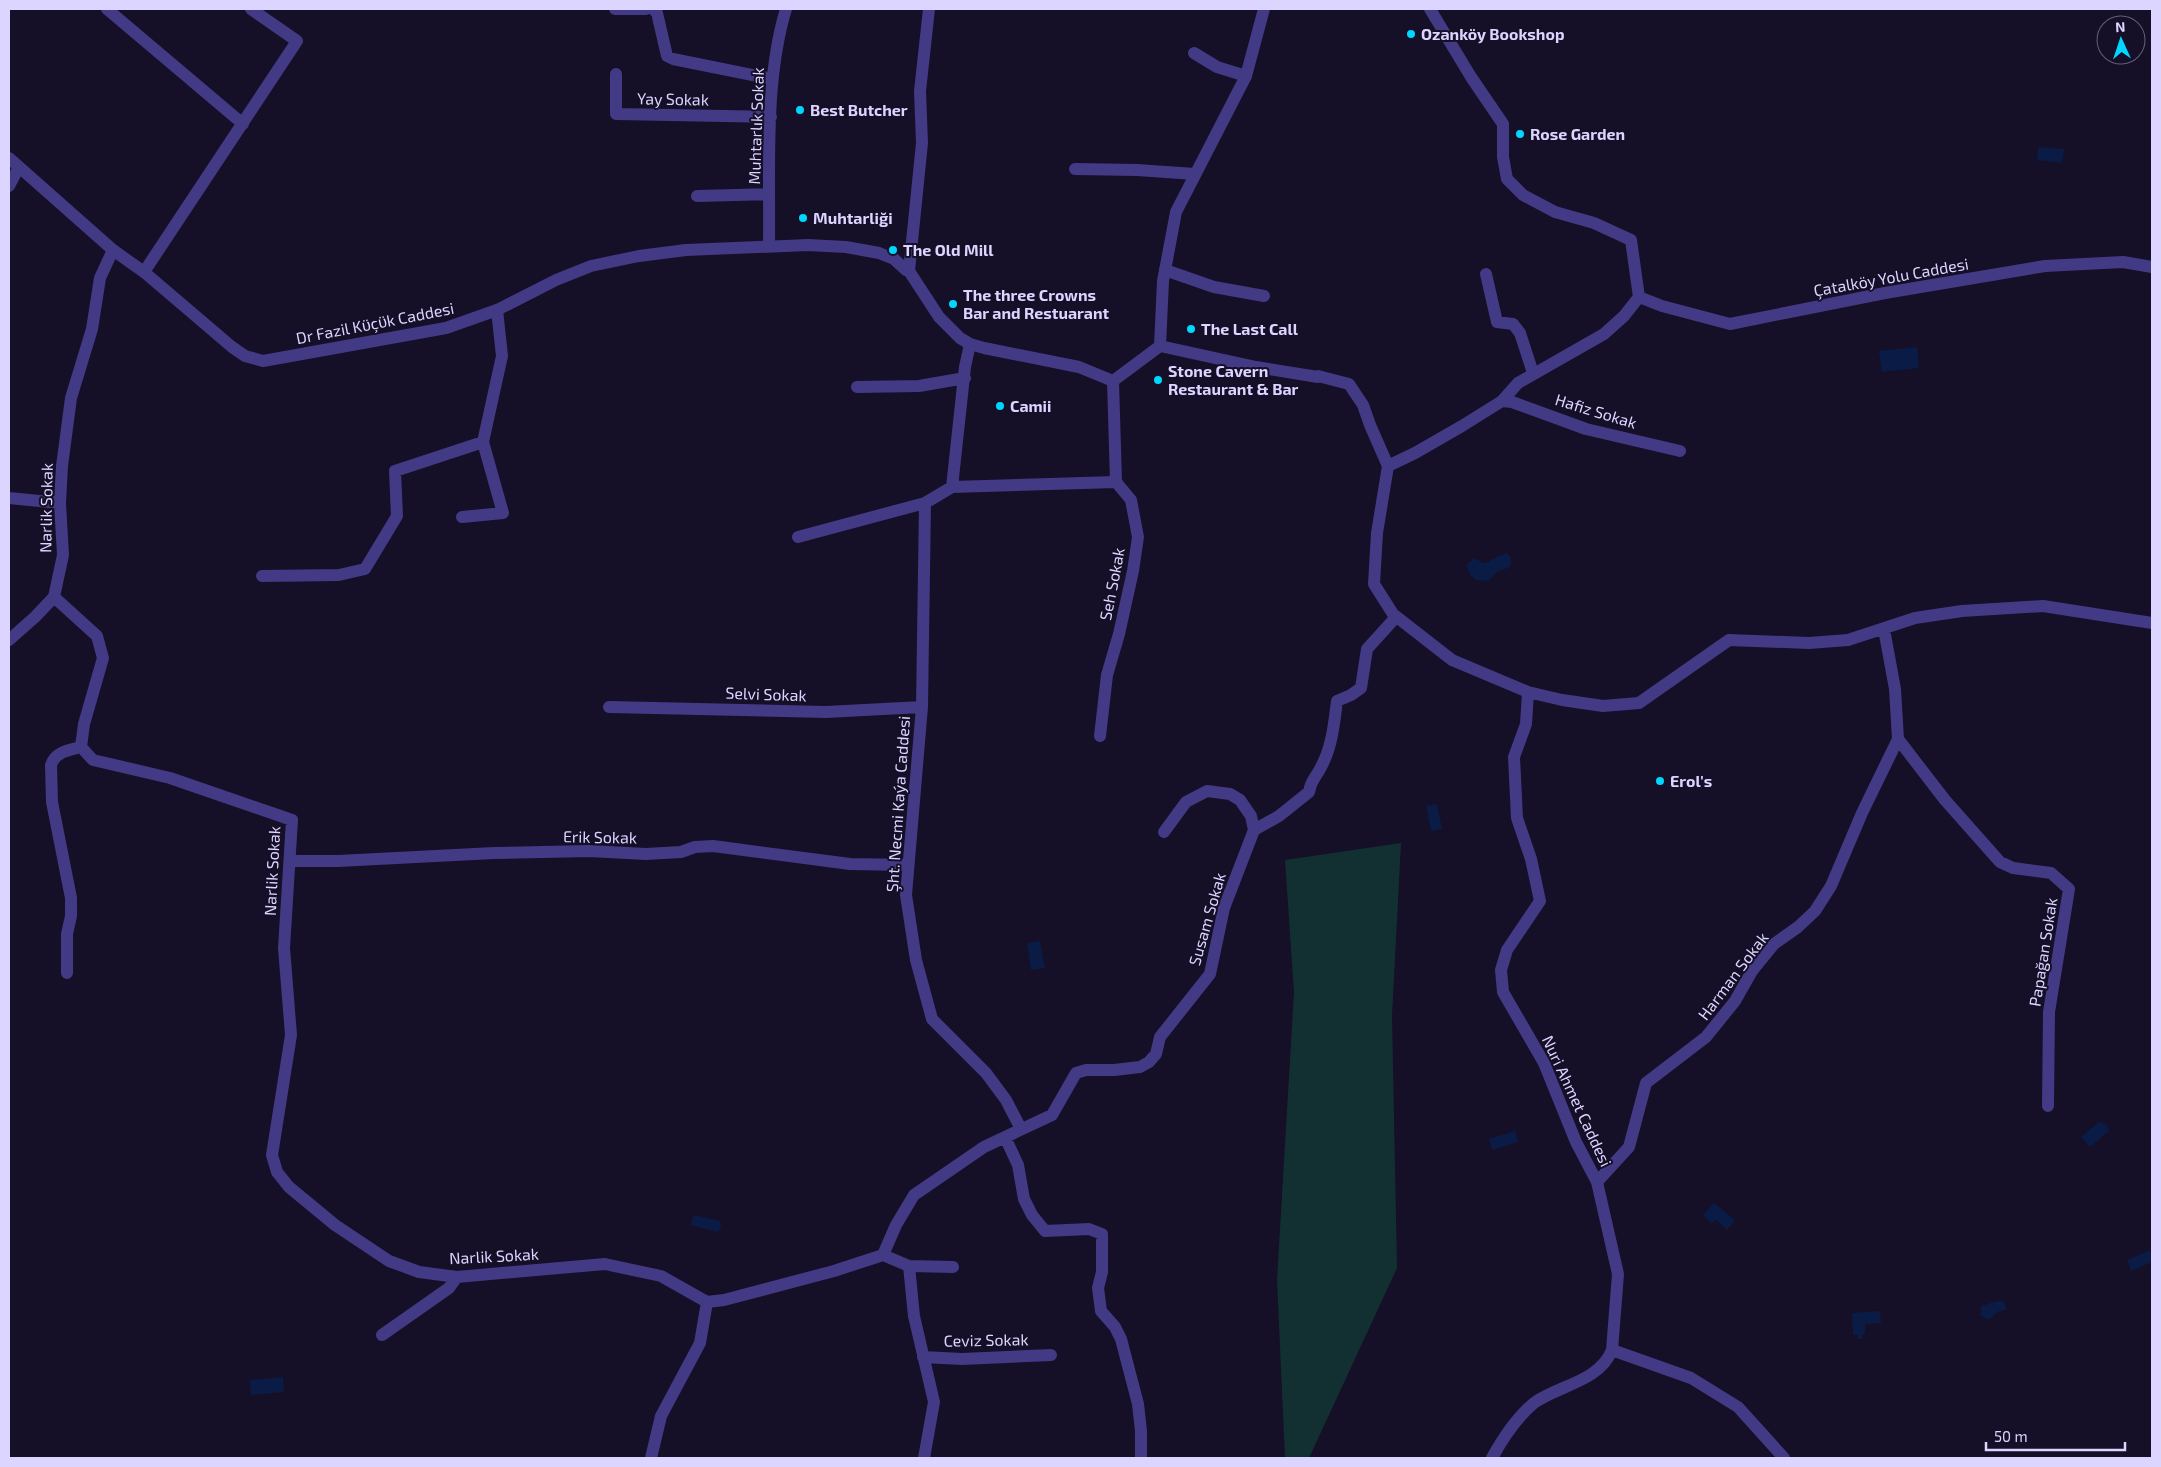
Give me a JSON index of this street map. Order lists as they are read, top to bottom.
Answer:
{
  "streets": {
    "street": [
      "Yay Sokak",
      "Muhtarlık Sokak",
      "Çatalköy Yolu Caddesi",
      "Dr Fazil Kϋçϋk Caddesi",
      "Hafiz Sokak",
      "Narlik Sokak",
      "Seh Sokak",
      "Selvi Sokak",
      "Şht. Necmi Kaýa Caddesi",
      "Erik Sokak",
      "Susam Sokak",
      "Papağan Sokak",
      "Harman Sokak",
      "Nuri Ahmet Caddesi",
      "Ceviz Sokak"
    ]
  },
  "crossings": [
    ["Yay Sokak", "Muhtarlık Sokak"],
    ["Muhtarlık Sokak", "Dr Fazil Kϋçϋk Caddesi"],
    ["Dr Fazil Kϋçϋk Caddesi", "Narlik Sokak"],
    ["Narlik Sokak", "Erik Sokak"],
    ["Selvi Sokak", "Şht. Necmi Kaýa Caddesi"],
    ["Şht. Necmi Kaýa Caddesi", "Erik Sokak"],
    ["Şht. Necmi Kaýa Caddesi", "Susam Sokak"],
    ["Papağan Sokak", "Harman Sokak"],
    ["Harman Sokak", "Nuri Ahmet Caddesi"]
  ],
  "places": [
    "Ozanköy Bookshop",
    "Best Butcher",
    "Rose Garden",
    "Muhtarliği",
    "The Old Mill",
    "The three Crowns Bar and Restuarant",
    "The Last Call",
    "Stone Cavern Restaurant & Bar",
    "Camii",
    "Erol's"
  ],
  "scale_bar": "50 m",
  "north": "top"
}
